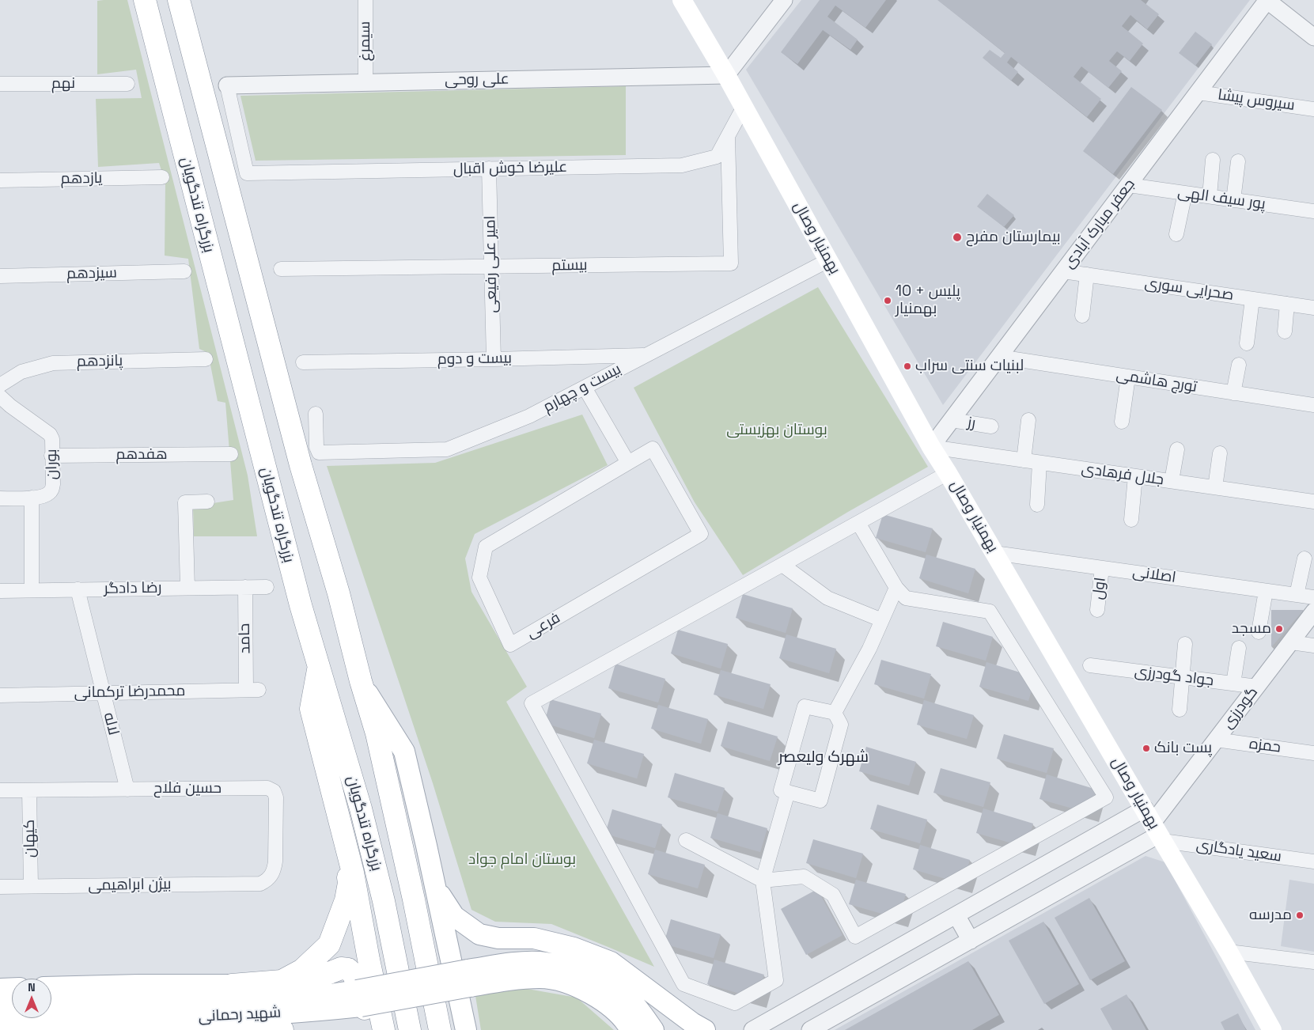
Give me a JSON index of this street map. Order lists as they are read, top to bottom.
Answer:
{
  "streets": {
    "highway": ["بزرگراه تندگویان"],
    "main road": ["بهمنیار وصال", "شهید رحمانی"],
    "street": [
      "سیمرغ",
      "علی روحی",
      "نهم",
      "سیروس پیشا",
      "علیرضا خوش اقبال",
      "یازدهم",
      "پور سیف الهی",
      "جعفر مبارک آبادی",
      "امیر علی رفیعی",
      "بیستم",
      "سیزدهم",
      "صحرایی سوری",
      "بیست و دوم",
      "پانزدهم",
      "تورج هاشمی",
      "بیست و چهارم",
      "رز",
      "هفدهم",
      "بوران",
      "جلال فرهادی",
      "اصلانی",
      "رضا دادگر",
      "اول",
      "فرعی",
      "حامد",
      "جواد گودرزی",
      "محمدرضا ترکمانی",
      "گودرزی",
      "لاله",
      "حمزه",
      "حسین فلاح",
      "کیهان",
      "سعید یادگاری",
      "بیژن ابراهیمی"
    ]
  },
  "crossings": [
    ["سیمرغ", "علی روحی"],
    ["علی روحی", "علیرضا خوش اقبال"],
    ["علی روحی", "بهمنیار وصال"],
    ["سیروس پیشا", "جعفر مبارک آبادی"],
    ["علیرضا خوش اقبال", "بهمنیار وصال"],
    ["علیرضا خوش اقبال", "امیر علی رفیعی"],
    ["علیرضا خوش اقبال", "بیستم"],
    ["پور سیف الهی", "جعفر مبارک آبادی"],
    ["جعفر مبارک آبادی", "بهمنیار وصال"],
    ["جعفر مبارک آبادی", "صحرایی سوری"],
    ["جعفر مبارک آبادی", "تورج هاشمی"],
    ["جعفر مبارک آبادی", "رز"],
    ["جعفر مبارک آبادی", "جلال فرهادی"],
    ["بهمنیار وصال", "بیست و چهارم"],
    ["بهمنیار وصال", "جلال فرهادی"],
    ["بهمنیار وصال", "اصلانی"],
    ["بهمنیار وصال", "گودرزی"],
    ["بهمنیار وصال", "سعید یادگاری"],
    ["امیر علی رفیعی", "بیستم"],
    ["امیر علی رفیعی", "بیست و دوم"],
    ["بیست و دوم", "بیست و چهارم"],
    ["هفدهم", "بوران"],
    ["بوران", "رضا دادگر"],
    ["اصلانی", "اول"],
    ["رضا دادگر", "حامد"],
    ["رضا دادگر", "لاله"],
    ["حامد", "محمدرضا ترکمانی"],
    ["جواد گودرزی", "گودرزی"],
    ["محمدرضا ترکمانی", "لاله"],
    ["گودرزی", "حمزه"],
    ["گودرزی", "سعید یادگاری"],
    ["لاله", "حسین فلاح"],
    ["حسین فلاح", "کیهان"],
    ["حسین فلاح", "بیژن ابراهیمی"],
    ["کیهان", "بیژن ابراهیمی"]
  ],
  "districts": ["شهرک ولیعصر"],
  "parks": ["بوستان بهزیستی", "بوستان امام جواد"],
  "places": [
    "بیمارستان مفرح",
    "پلیس + 10 بهمنیار",
    "لبنیات سنتی سراب",
    "مسجد",
    "پست بانک",
    "مدرسه"
  ],
  "north": "top"
}
